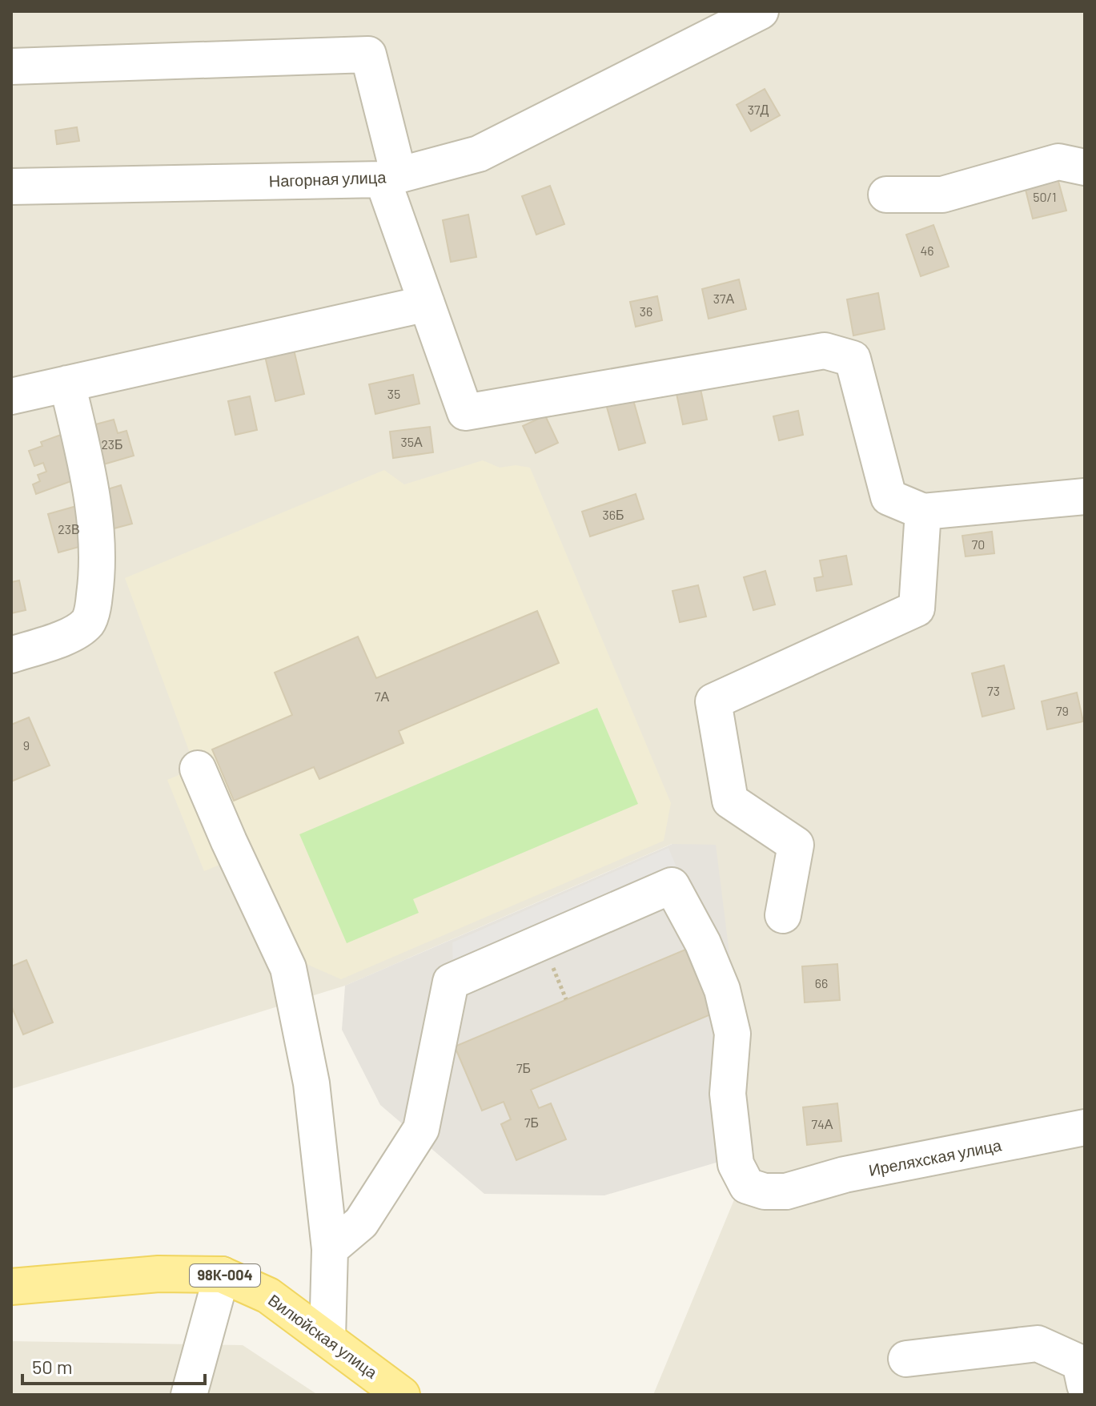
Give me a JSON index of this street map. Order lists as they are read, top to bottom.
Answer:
{
  "streets": {
    "main road": ["98К-004", "Вилюйская улица"],
    "street": ["Нагорная улица", "Иреляхская улица"]
  },
  "house_numbers": [
    "37Д",
    "50/1",
    "46",
    "37А",
    "36",
    "35",
    "35А",
    "23Б",
    "36Б",
    "23В",
    "70",
    "73",
    "7А",
    "79",
    "9",
    "66",
    "7Б",
    "7Б",
    "74А"
  ],
  "scale_bar": "50 m"
}
